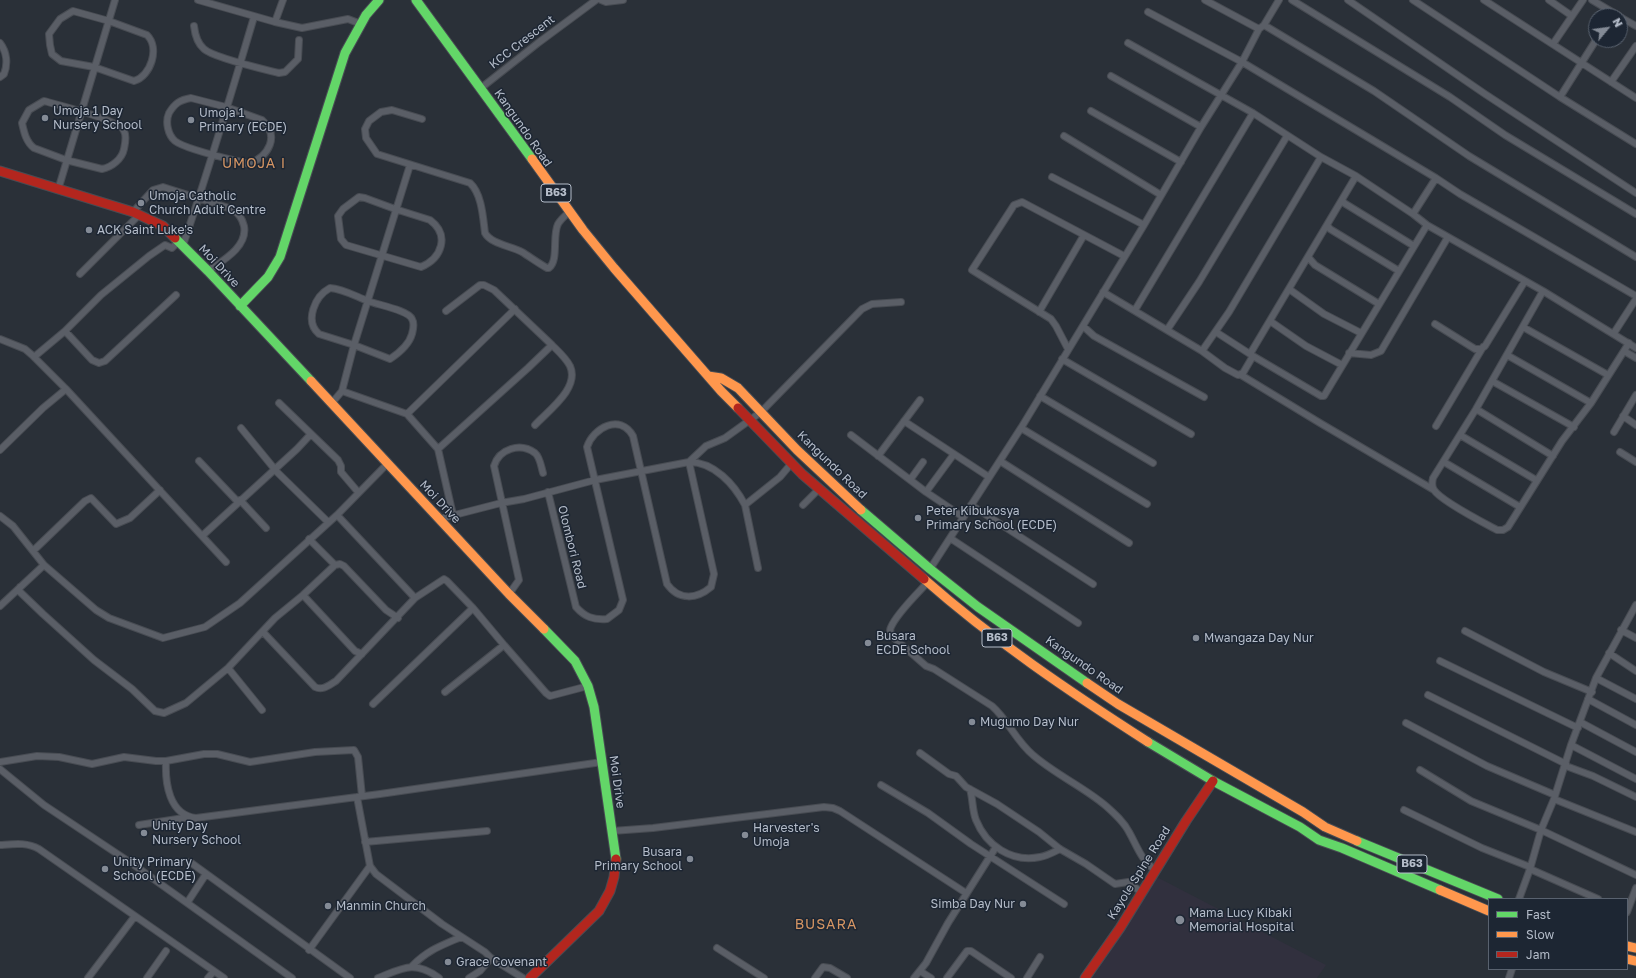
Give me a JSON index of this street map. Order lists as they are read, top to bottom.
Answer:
{
  "streets": {
    "main road": [
      "Kangundo Road",
      "B63",
      "Moi Drive",
      "Kayole Spine Road"
    ],
    "street": ["KCC Crescent", "Olombori Road"]
  },
  "crossings": [
    ["KCC Crescent", "Kangundo Road"],
    ["Kangundo Road", "Kayole Spine Road"]
  ],
  "districts": ["UMOJA I", "BUSARA"],
  "places": [
    "Umoja 1 Day Nursery School",
    "Umoja 1 Primary (ECDE)",
    "Umoja Catholic Church Adult Centre",
    "ACK Saint Luke's",
    "Peter Kibukosya Primary School (ECDE)",
    "Mwangaza Day Nur",
    "Busara ECDE School",
    "Mugumo Day Nur",
    "Unity Day Nursery School",
    "Harvester's Umoja",
    "Busara Primary School",
    "Unity Primary School (ECDE)",
    "Simba Day Nur",
    "Manmin Church",
    "Mama Lucy Kibaki Memorial Hospital",
    "Grace Covenant"
  ],
  "legend": ["Fast", "Slow", "Jam"],
  "north": "top right"
}
